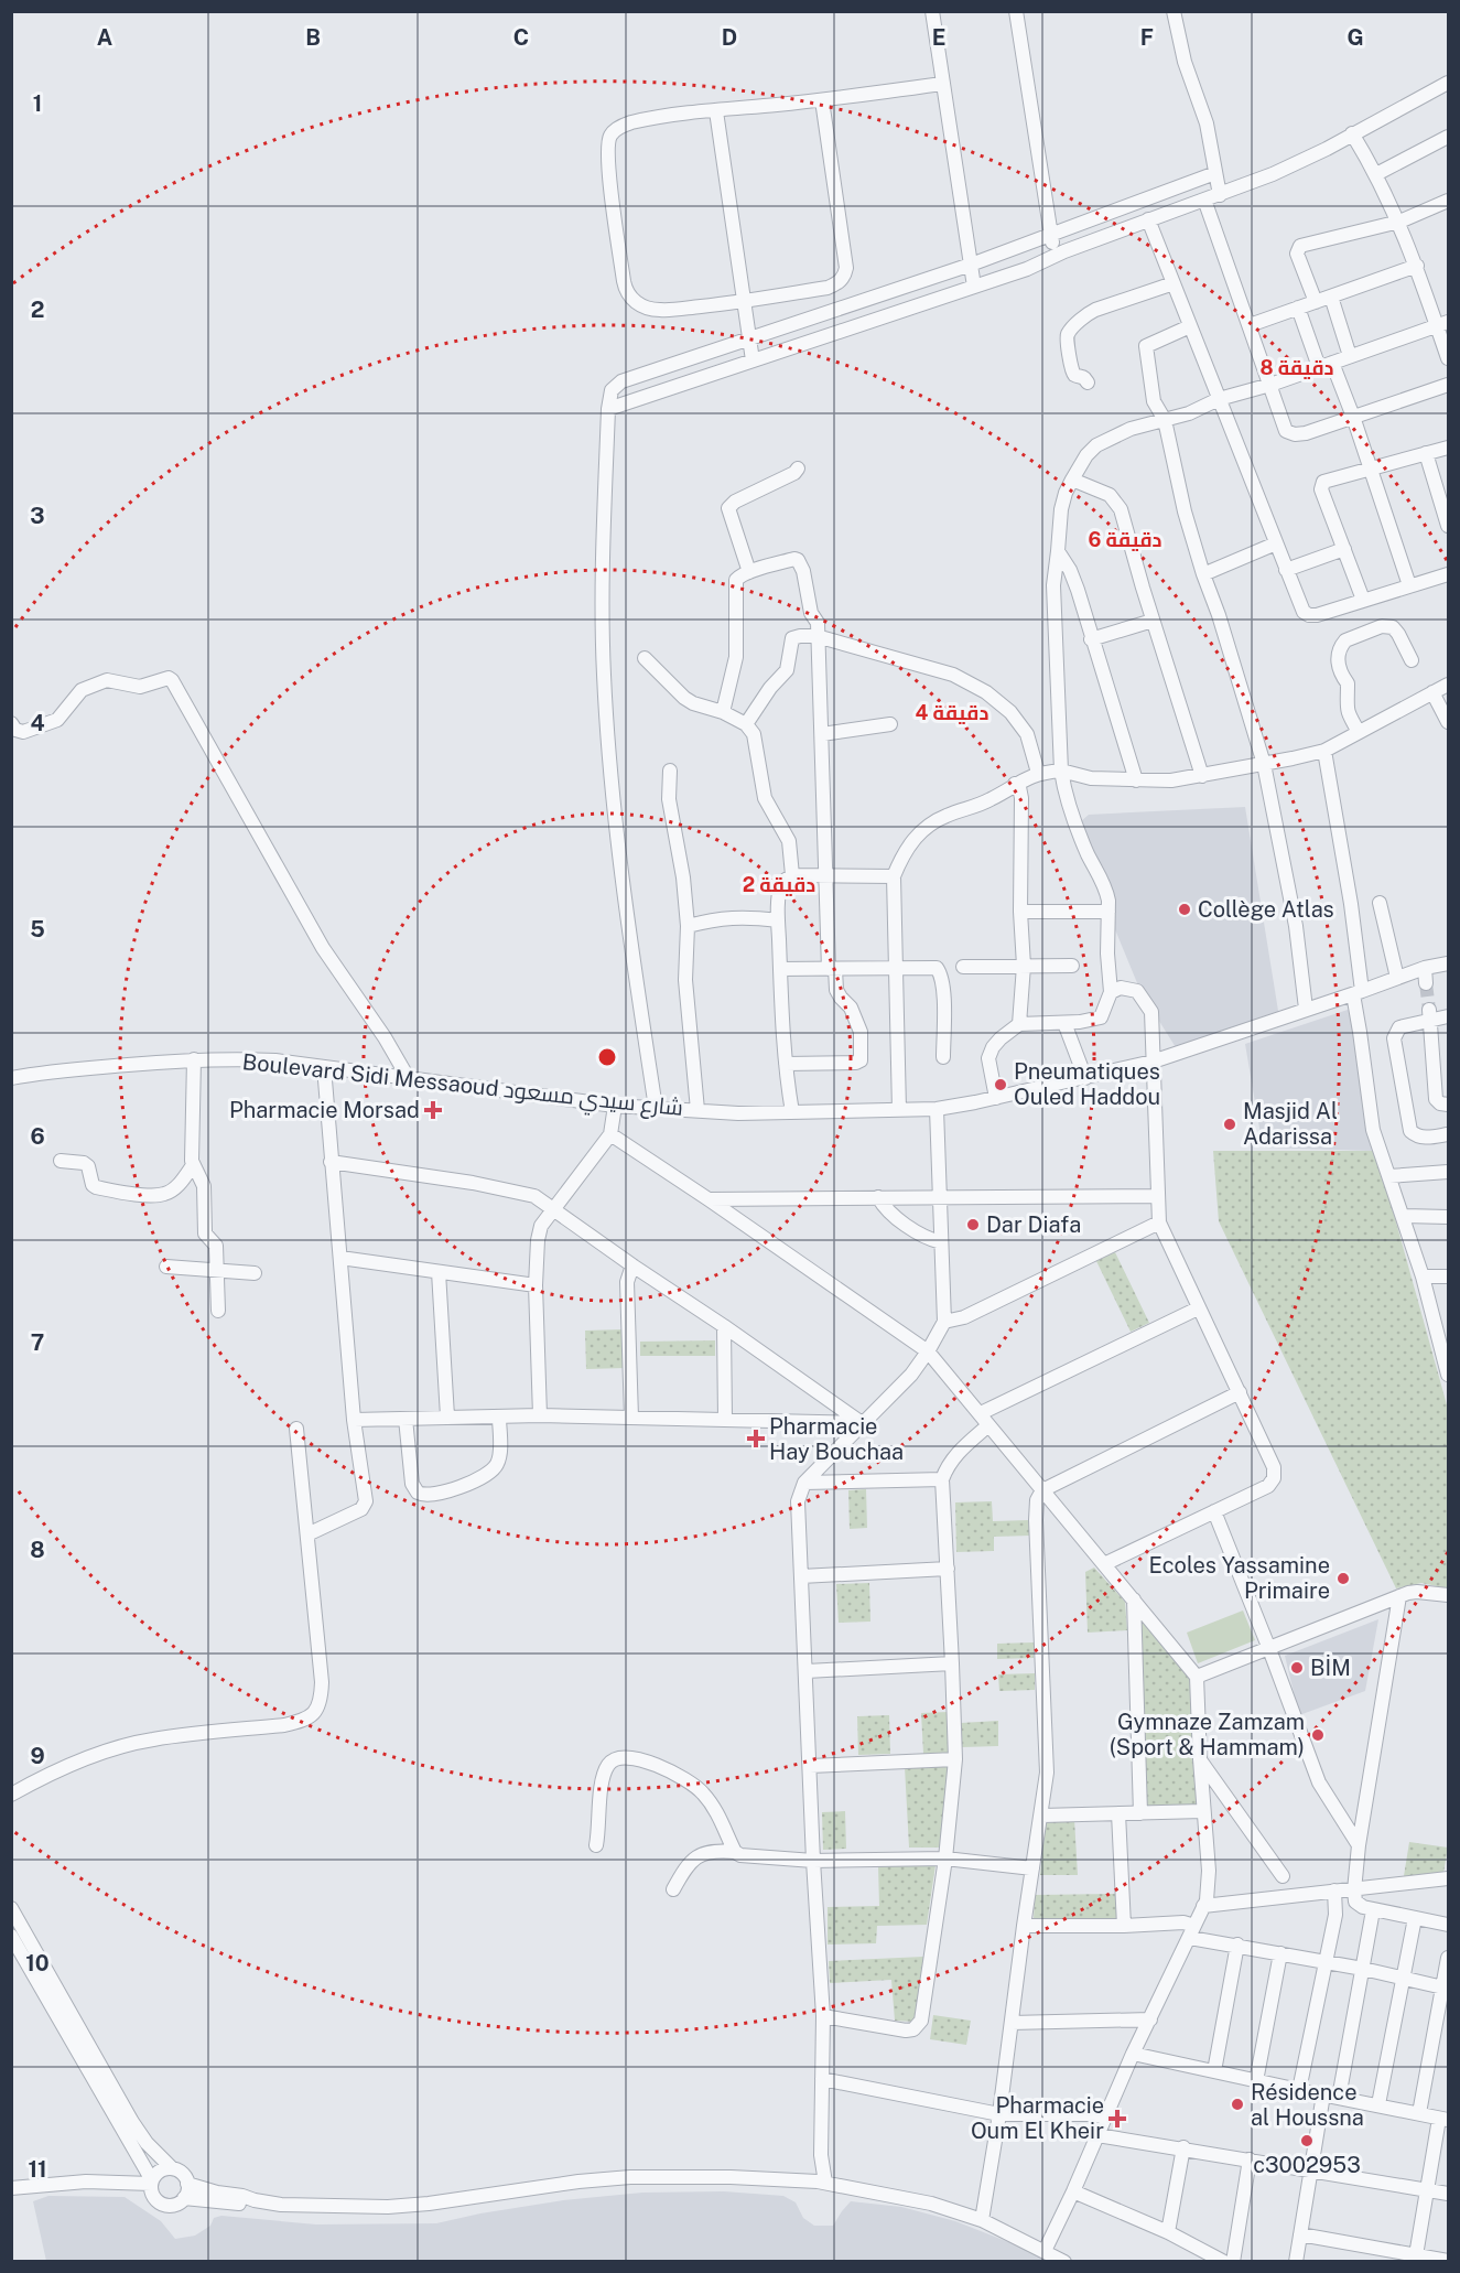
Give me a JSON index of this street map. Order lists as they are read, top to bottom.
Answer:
{
  "streets": {
    "street": ["Boulevard Sidi Messaoud شارع سيدي مسعود"]
  },
  "places": {
    "other": [
      "Collège Atlas",
      "Pneumatiques Ouled Haddou",
      "Masjid Al Adarissa",
      "Dar Diafa",
      "Ecoles Yassamine Primaire",
      "BİM",
      "Gymnaze Zamzam (Sport & Hammam)",
      "Résidence al Houssna",
      "c3002953"
    ],
    "health": ["Pharmacie Morsad", "Pharmacie Hay Bouchaa", "Pharmacie Oum El Kheir"]
  },
  "grid": {
    "columns": [
      "A",
      "B",
      "C",
      "D",
      "E",
      "F",
      "G"
    ],
    "rows": [
      "1",
      "2",
      "3",
      "4",
      "5",
      "6",
      "7",
      "8",
      "9",
      "10",
      "11"
    ]
  },
  "rings": [
    "8 دقيقة",
    "6 دقيقة",
    "4 دقيقة",
    "2 دقيقة"
  ]
}
